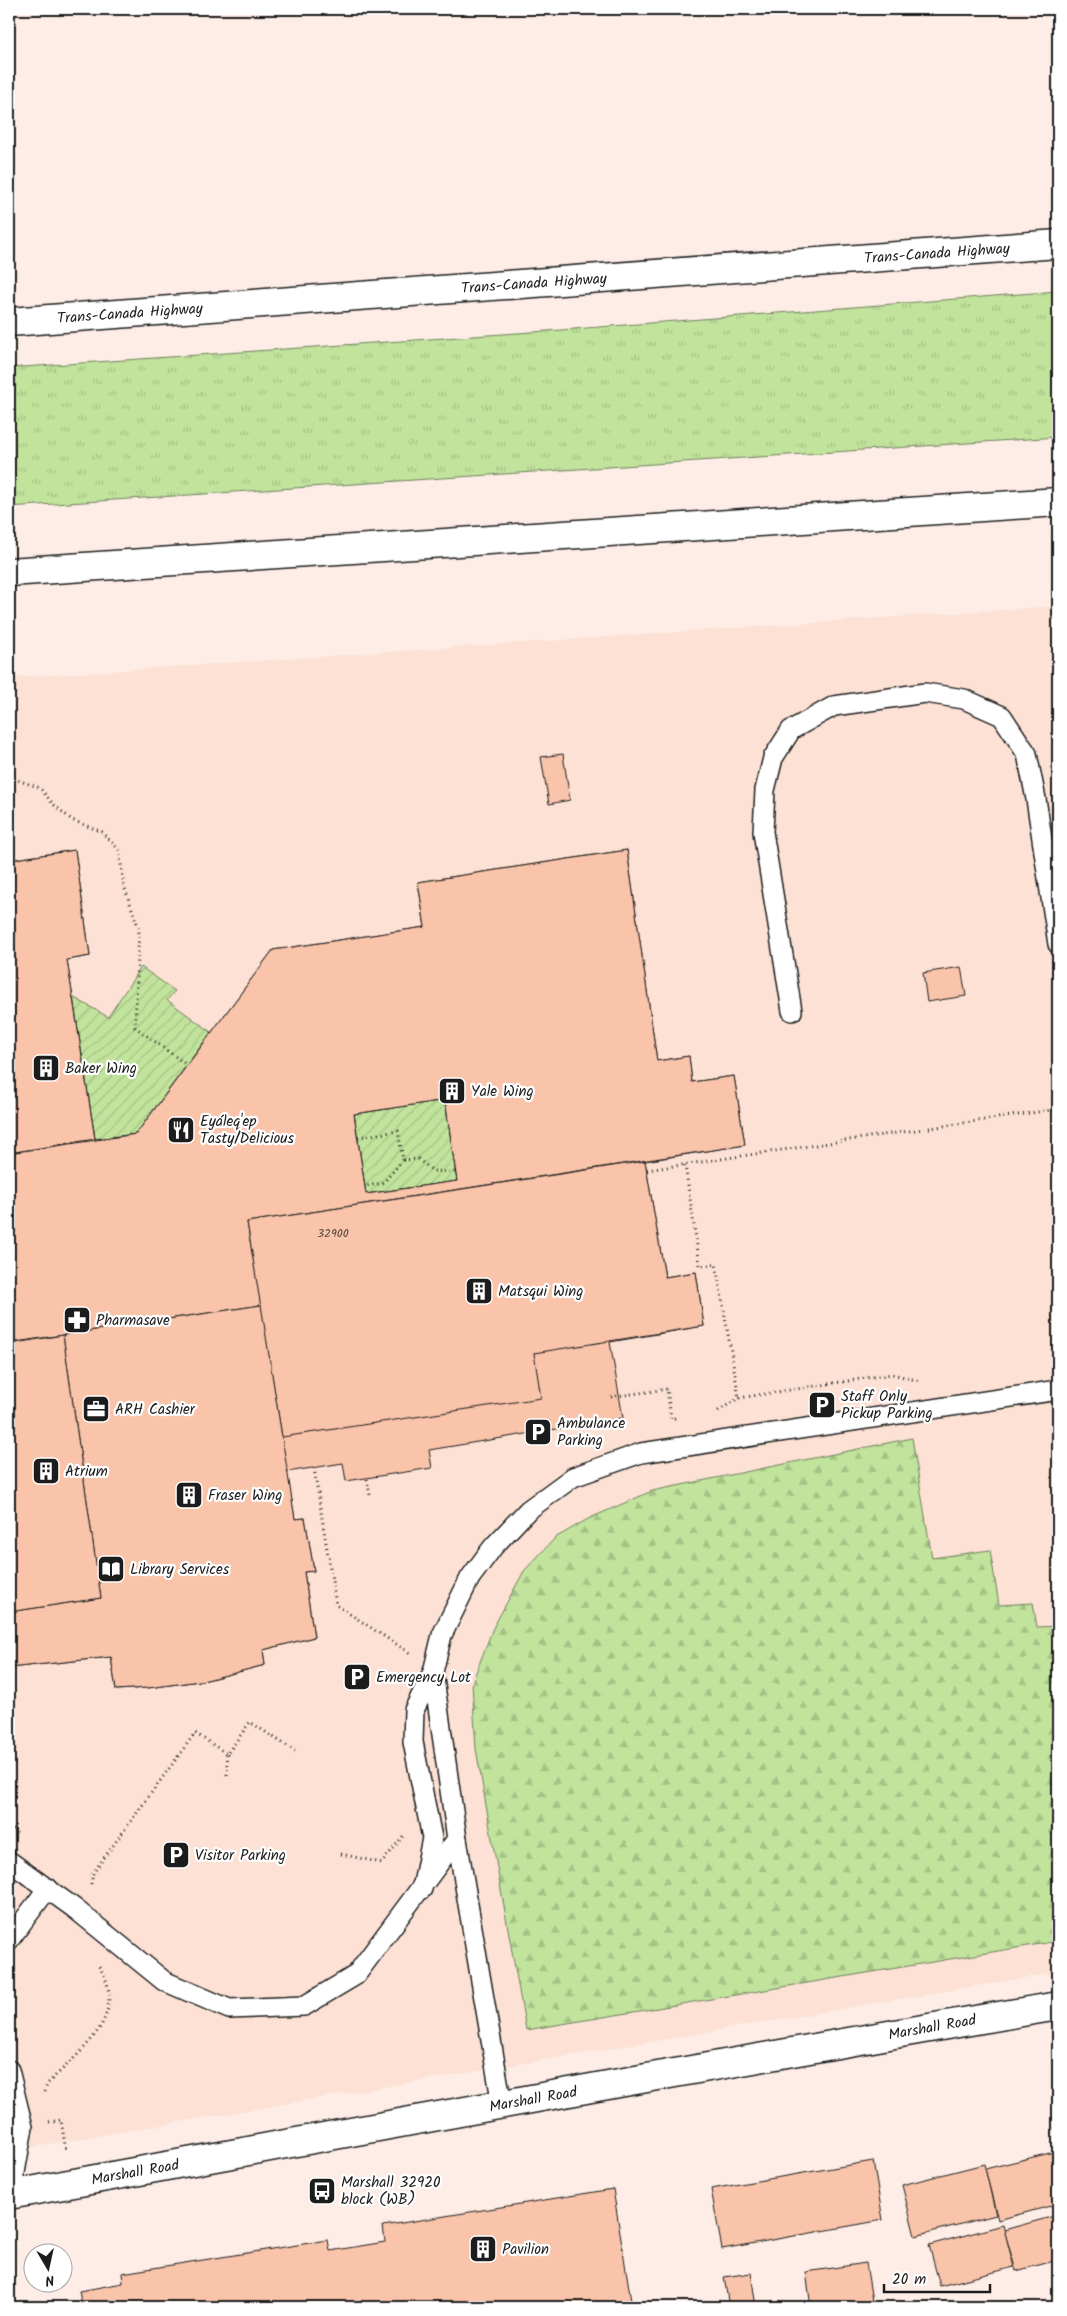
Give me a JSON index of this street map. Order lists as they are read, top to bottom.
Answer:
{
  "streets": {
    "main road": ["Trans-Canada Highway", "Marshall Road"]
  },
  "places": {
    "building": [
      "Baker Wing",
      "Yale Wing",
      "Matsqui Wing",
      "Atrium",
      "Fraser Wing",
      "Pavilion"
    ],
    "restaurant": ["Eyáleq'ep Tasty/Delicious"],
    "pharmacy": ["Pharmasave"],
    "parking": [
      "Staff Only Pickup Parking",
      "Ambulance Parking",
      "Emergency Lot",
      "Visitor Parking"
    ],
    "office": ["ARH Cashier"],
    "library": ["Library Services"],
    "bus stop": ["Marshall 32920 block (WB)"]
  },
  "house_numbers": ["32900"],
  "scale_bar": "20 m",
  "north": "bottom"
}
